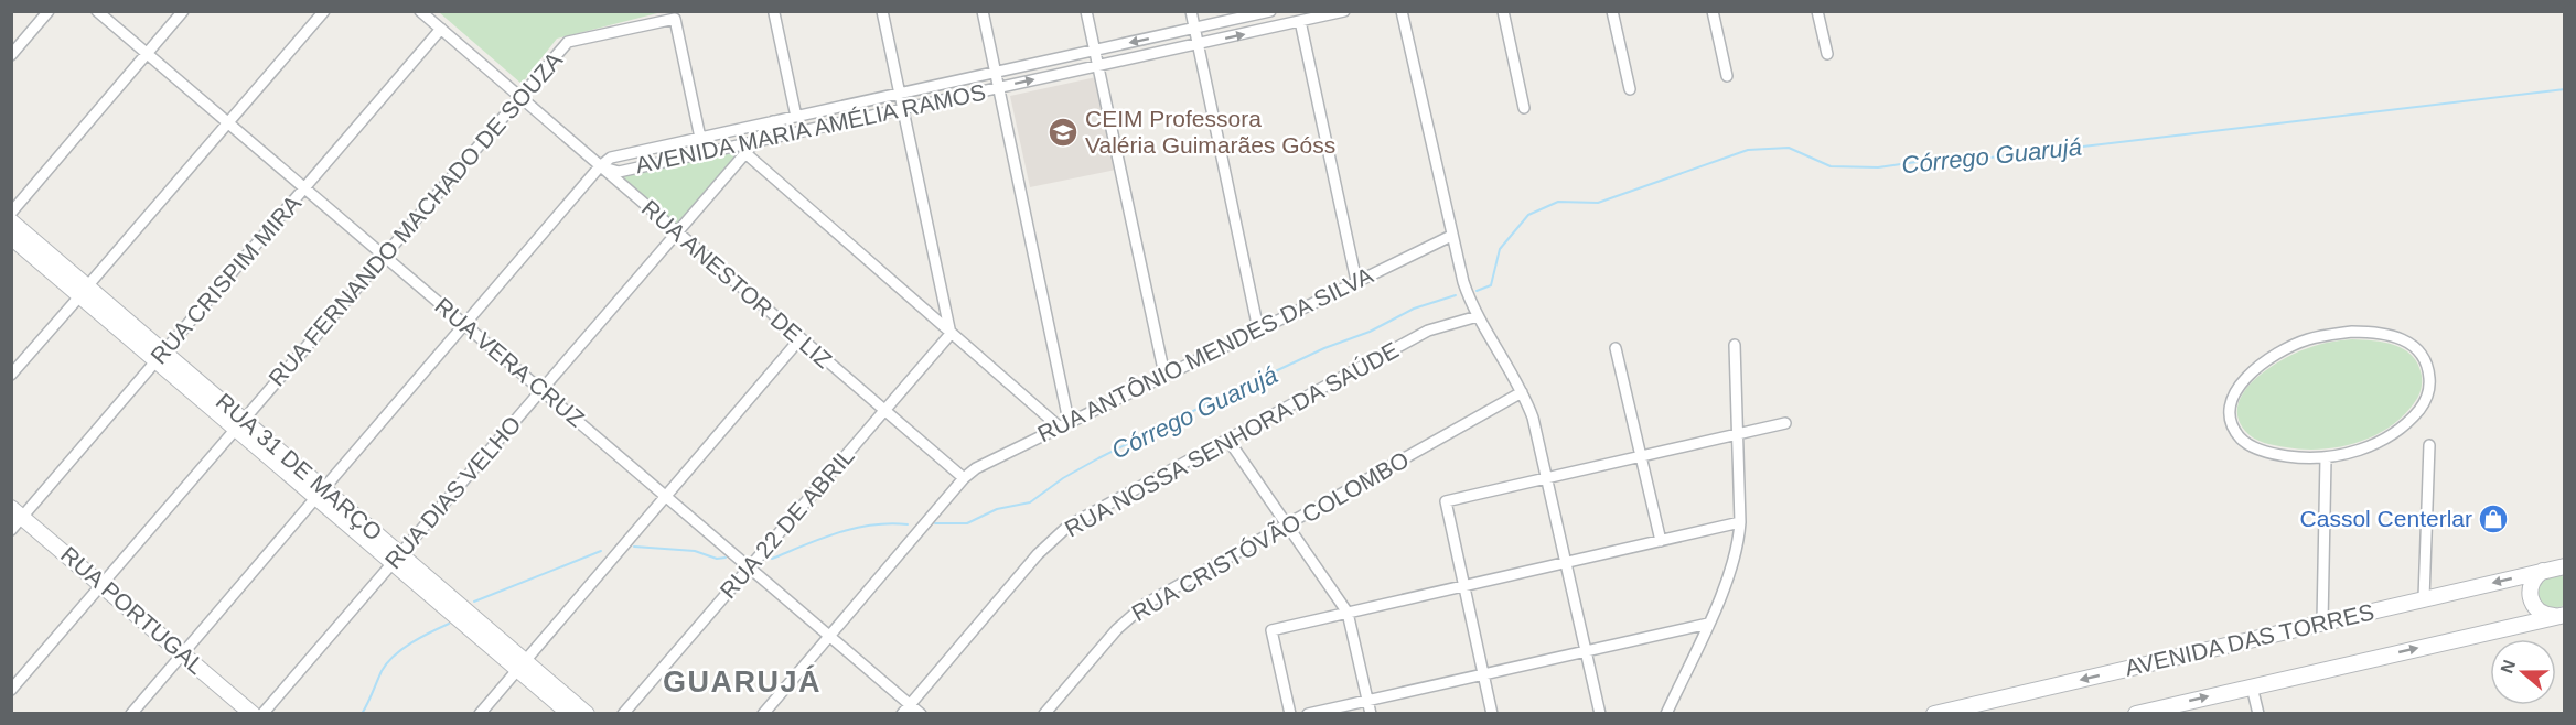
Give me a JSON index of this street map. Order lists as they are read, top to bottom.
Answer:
{
  "streets": {
    "main road": ["RUA 31 DE MARÇO", "RUA PORTUGAL", "AVENIDA DAS TORRES"],
    "street": [
      "AVENIDA MARIA AMÉLIA RAMOS",
      "RUA FERNANDO MACHADO DE SOUZA",
      "RUA CRISPIM MIRA",
      "RUA ANESTOR DE LIZ",
      "RUA ANTÔNIO MENDES DA SILVA",
      "RUA VERA CRUZ",
      "RUA NOSSA SENHORA DA SAÚDE",
      "RUA DIAS VELHO",
      "RUA 22 DE ABRIL",
      "RUA CRISTÓVÃO COLOMBO"
    ]
  },
  "crossings": [
    ["AVENIDA MARIA AMÉLIA RAMOS", "RUA FERNANDO MACHADO DE SOUZA"],
    ["AVENIDA MARIA AMÉLIA RAMOS", "RUA ANESTOR DE LIZ"],
    ["AVENIDA MARIA AMÉLIA RAMOS", "RUA DIAS VELHO"],
    ["RUA FERNANDO MACHADO DE SOUZA", "RUA ANESTOR DE LIZ"],
    ["RUA FERNANDO MACHADO DE SOUZA", "RUA VERA CRUZ"],
    ["RUA FERNANDO MACHADO DE SOUZA", "RUA 31 DE MARÇO"],
    ["RUA FERNANDO MACHADO DE SOUZA", "RUA PORTUGAL"],
    ["RUA CRISPIM MIRA", "RUA ANESTOR DE LIZ"],
    ["RUA CRISPIM MIRA", "RUA VERA CRUZ"],
    ["RUA CRISPIM MIRA", "RUA 31 DE MARÇO"],
    ["RUA CRISPIM MIRA", "RUA PORTUGAL"],
    ["RUA ANESTOR DE LIZ", "RUA ANTÔNIO MENDES DA SILVA"],
    ["RUA ANESTOR DE LIZ", "RUA DIAS VELHO"],
    ["RUA ANESTOR DE LIZ", "RUA 22 DE ABRIL"],
    ["RUA ANTÔNIO MENDES DA SILVA", "RUA VERA CRUZ"],
    ["RUA VERA CRUZ", "RUA NOSSA SENHORA DA SAÚDE"],
    ["RUA VERA CRUZ", "RUA DIAS VELHO"],
    ["RUA VERA CRUZ", "RUA 22 DE ABRIL"],
    ["RUA 31 DE MARÇO", "RUA DIAS VELHO"]
  ],
  "districts": ["GUARUJÁ"],
  "water": ["Córrego Guarujá"],
  "places": {
    "school or university": ["CEIM Professora Valéria Guimarães Góss"],
    "shop": ["Cassol Centerlar"]
  },
  "north": "left"
}
